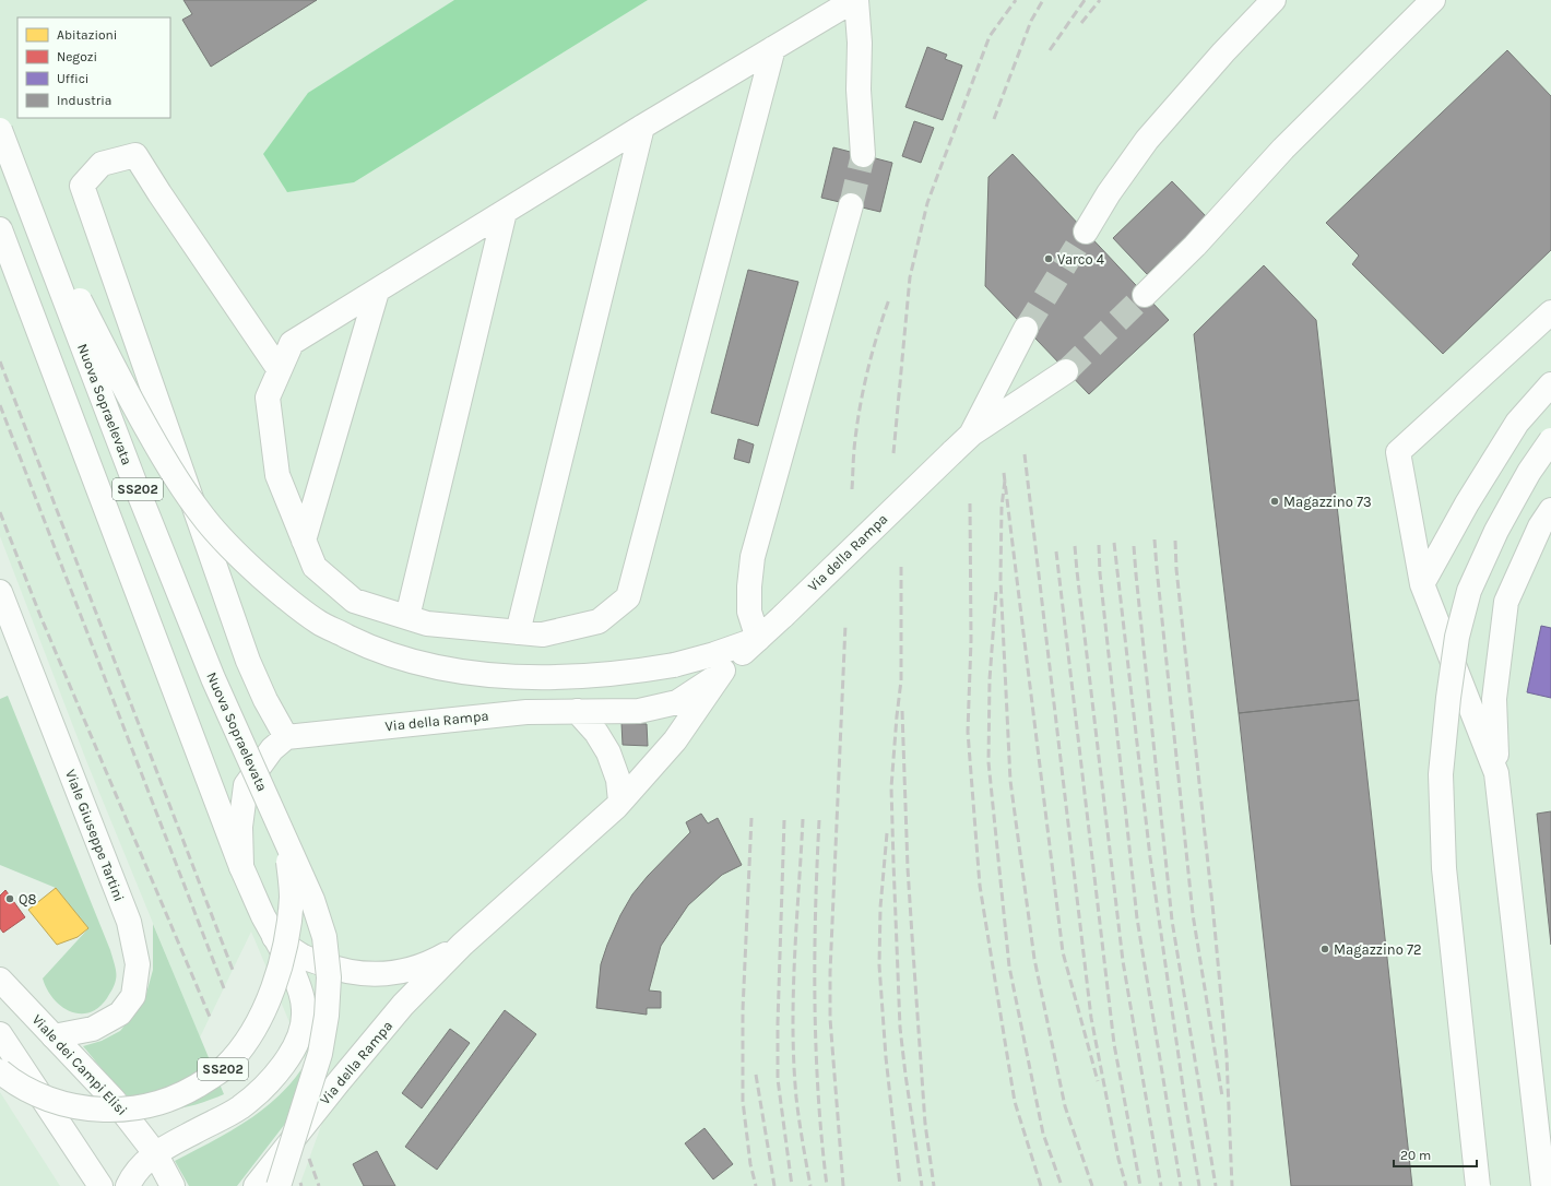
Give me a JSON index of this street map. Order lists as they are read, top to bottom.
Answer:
{
  "streets": {
    "main road": [
      "Nuova Sopraelevata",
      "SS202",
      "Via della Rampa",
      "Viale Giuseppe Tartini",
      "Viale dei Campi Elisi"
    ]
  },
  "crossings": [
    ["Nuova Sopraelevata", "SS202"],
    ["SS202", "Via della Rampa"],
    ["SS202", "Viale dei Campi Elisi"],
    ["Viale Giuseppe Tartini", "Viale dei Campi Elisi"]
  ],
  "places": [
    "Varco 4",
    "Magazzino 73",
    "Q8",
    "Magazzino 72"
  ],
  "legend": [
    "Abitazioni",
    "Negozi",
    "Uffici",
    "Industria"
  ],
  "scale_bar": "20 m"
}
